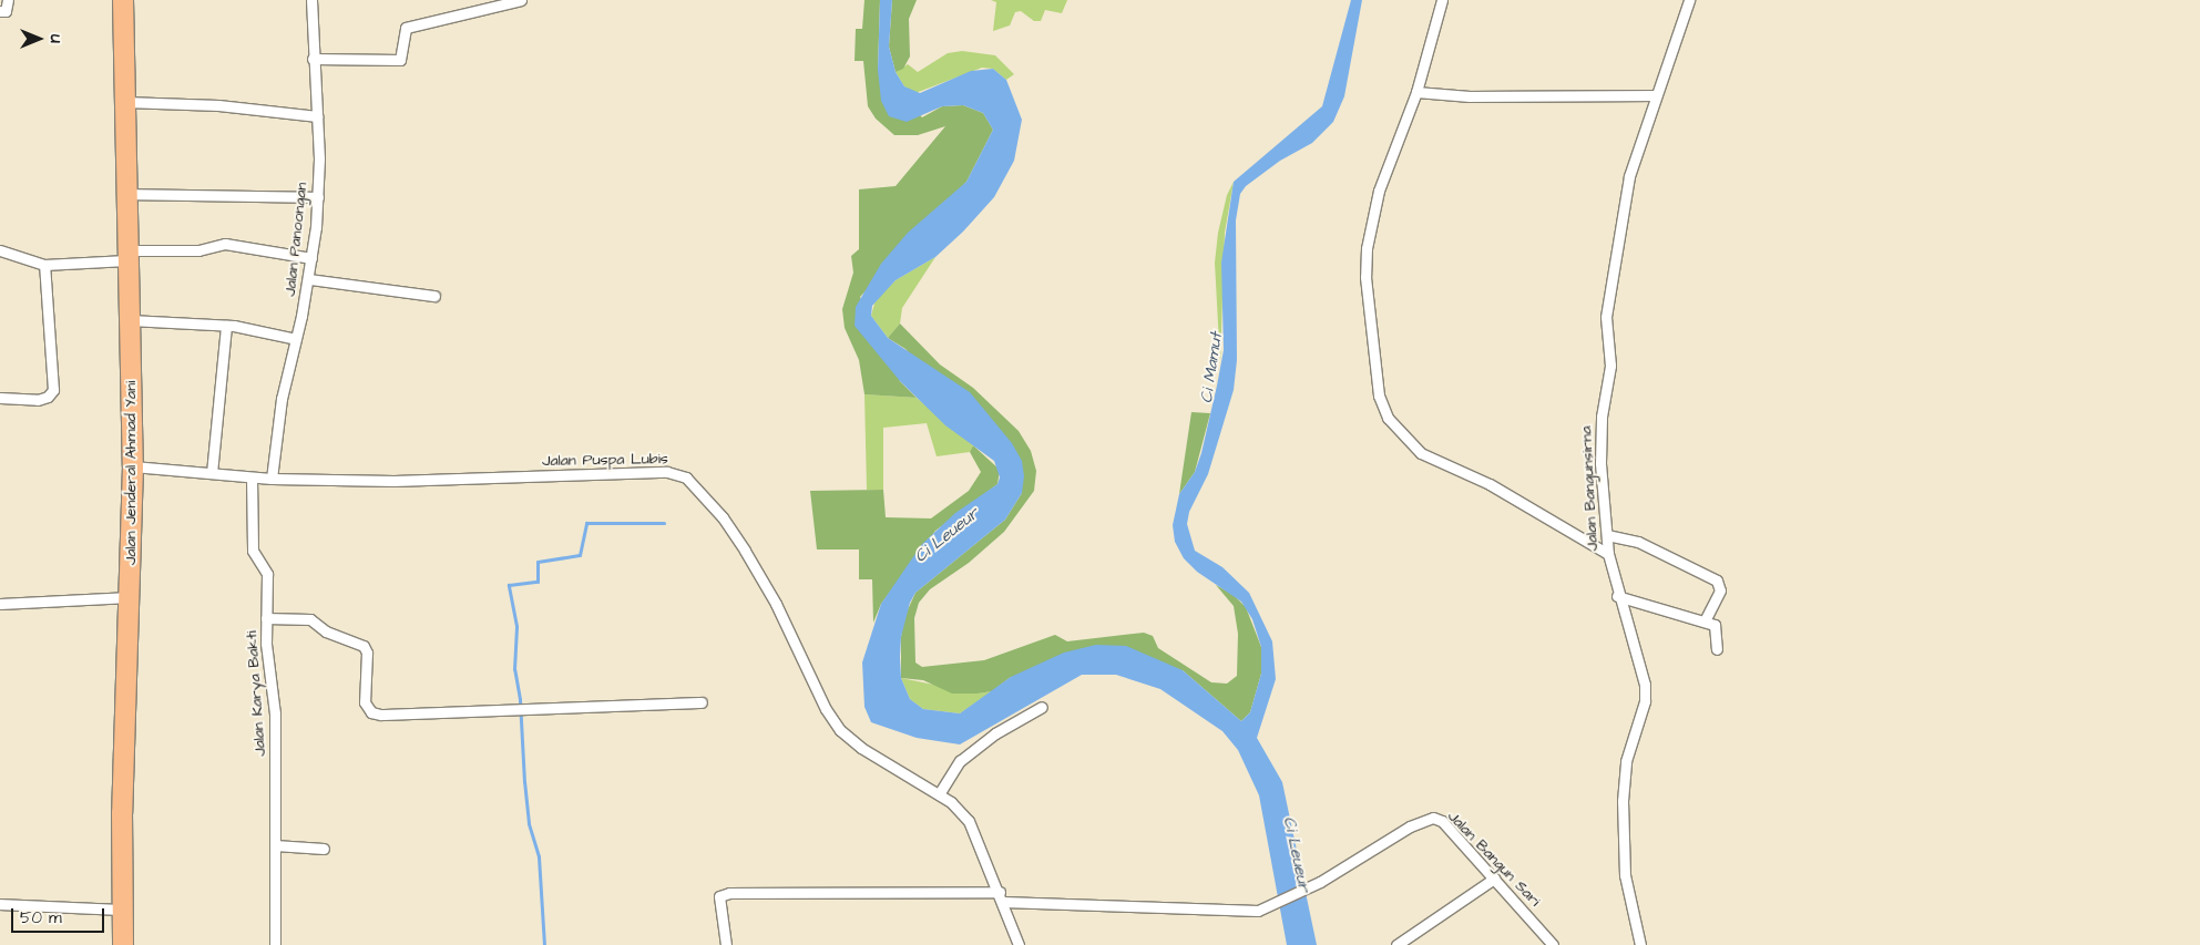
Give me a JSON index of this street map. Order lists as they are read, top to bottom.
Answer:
{
  "streets": {
    "highway": ["Jalan Jenderal Ahmad Yani"],
    "street": [
      "Jalan Panoongan",
      "Jalan Puspa Lubis",
      "Jalan Bangunsirna",
      "Jalan Karya Bakti",
      "Jalan Bangun Sari"
    ]
  },
  "crossings": [
    ["Jalan Panoongan", "Jalan Puspa Lubis"],
    ["Jalan Puspa Lubis", "Jalan Jenderal Ahmad Yani"],
    ["Jalan Puspa Lubis", "Jalan Karya Bakti"],
    ["Jalan Puspa Lubis", "Jalan Bangun Sari"]
  ],
  "water": ["Ci Mamut", "Ci Leueur"],
  "scale_bar": "50 m",
  "north": "right"
}
